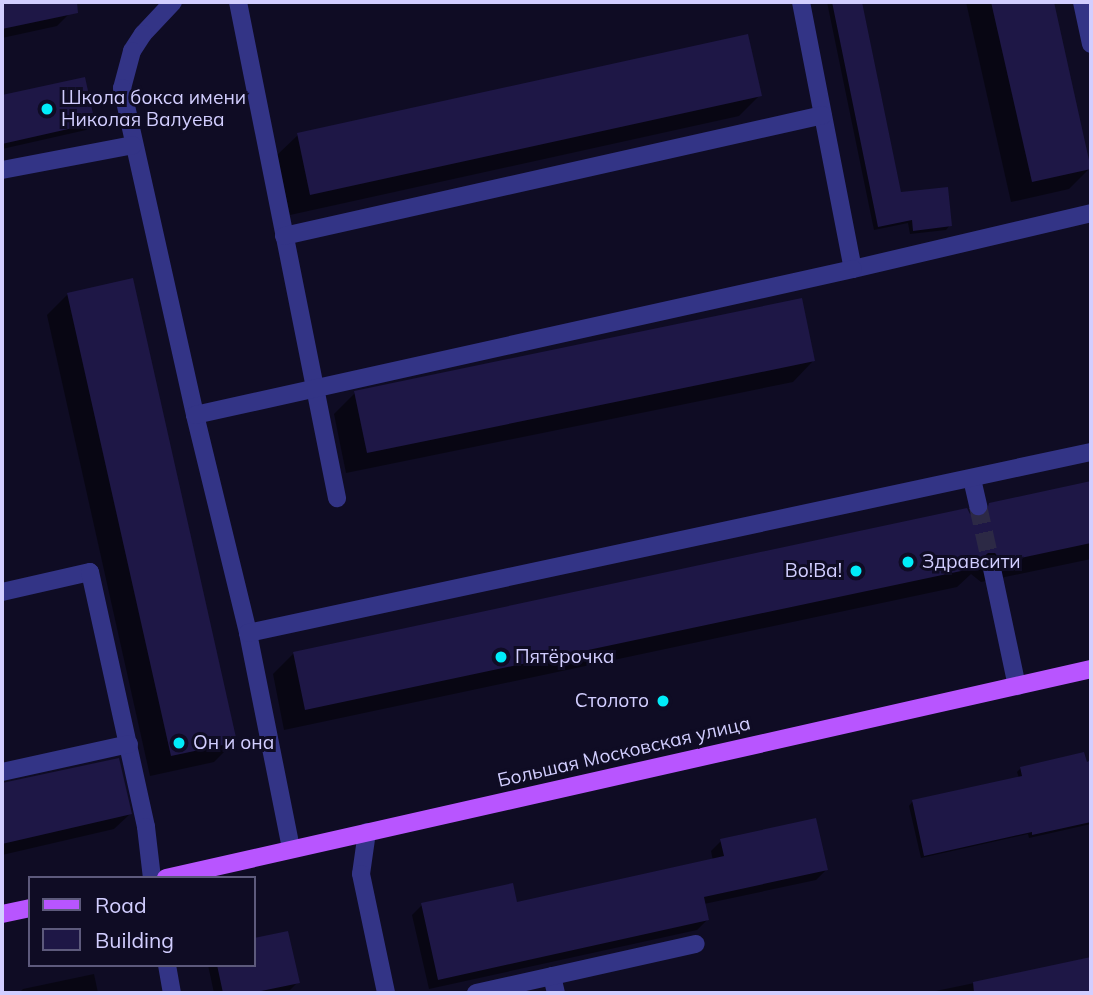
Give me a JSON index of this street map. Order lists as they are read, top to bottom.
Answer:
{
  "streets": {
    "main road": ["Большая Московская улица"]
  },
  "places": [
    "Школа бокса имени Николая Валуева",
    "Здравсити",
    "Во!Ва!",
    "Пятёрочка",
    "Столото",
    "Он и она"
  ],
  "legend": ["Road", "Building"]
}
